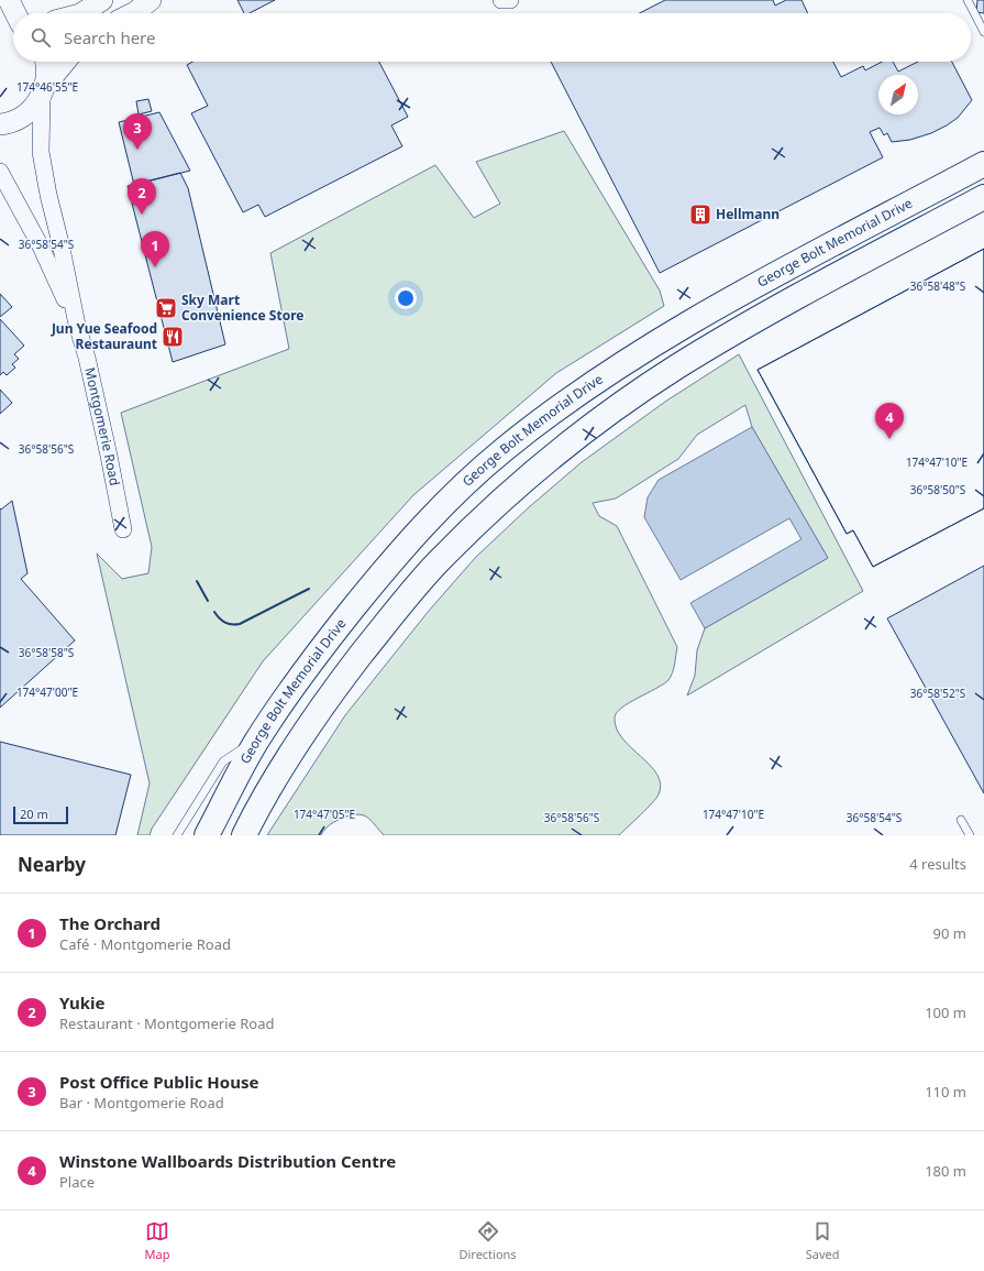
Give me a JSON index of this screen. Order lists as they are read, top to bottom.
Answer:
{
  "streets": {
    "highway": ["George Bolt Memorial Drive"],
    "street": ["Montgomerie Road"]
  },
  "places": {
    "building": ["Hellmann"],
    "supermarket": ["Sky Mart Convenience Store"],
    "restaurant": ["Jun Yue Seafood Restauraunt"]
  },
  "scale_bar": "20 m",
  "north": "top right",
  "page": {
    "search": "Search here",
    "pins": [
      "3",
      "2",
      "1",
      "4"
    ],
    "scale": "20 m",
    "heading": ["Nearby", "4 results"],
    "list": [
      {
        "mark": "1",
        "name": "The Orchard",
        "note": "Café · Montgomerie Road",
        "value": "90 m"
      },
      {
        "mark": "2",
        "name": "Yukie",
        "note": "Restaurant · Montgomerie Road",
        "value": "100 m"
      },
      {
        "mark": "3",
        "name": "Post Office Public House",
        "note": "Bar · Montgomerie Road",
        "value": "110 m"
      },
      {
        "mark": "4",
        "name": "Winstone Wallboards Distribution Centre",
        "note": "Place",
        "value": "180 m"
      }
    ],
    "nav": ["Map", "Directions", "Saved"]
  },
  "coordinates": [
    "174°46'55\"E",
    "36°58'54\"S",
    "36°58'48\"S",
    "36°58'56\"S",
    "174°47'10\"E",
    "36°58'50\"S",
    "36°58'58\"S",
    "174°47'00\"E",
    "36°58'52\"S",
    "174°47'05\"E"
  ]
}
